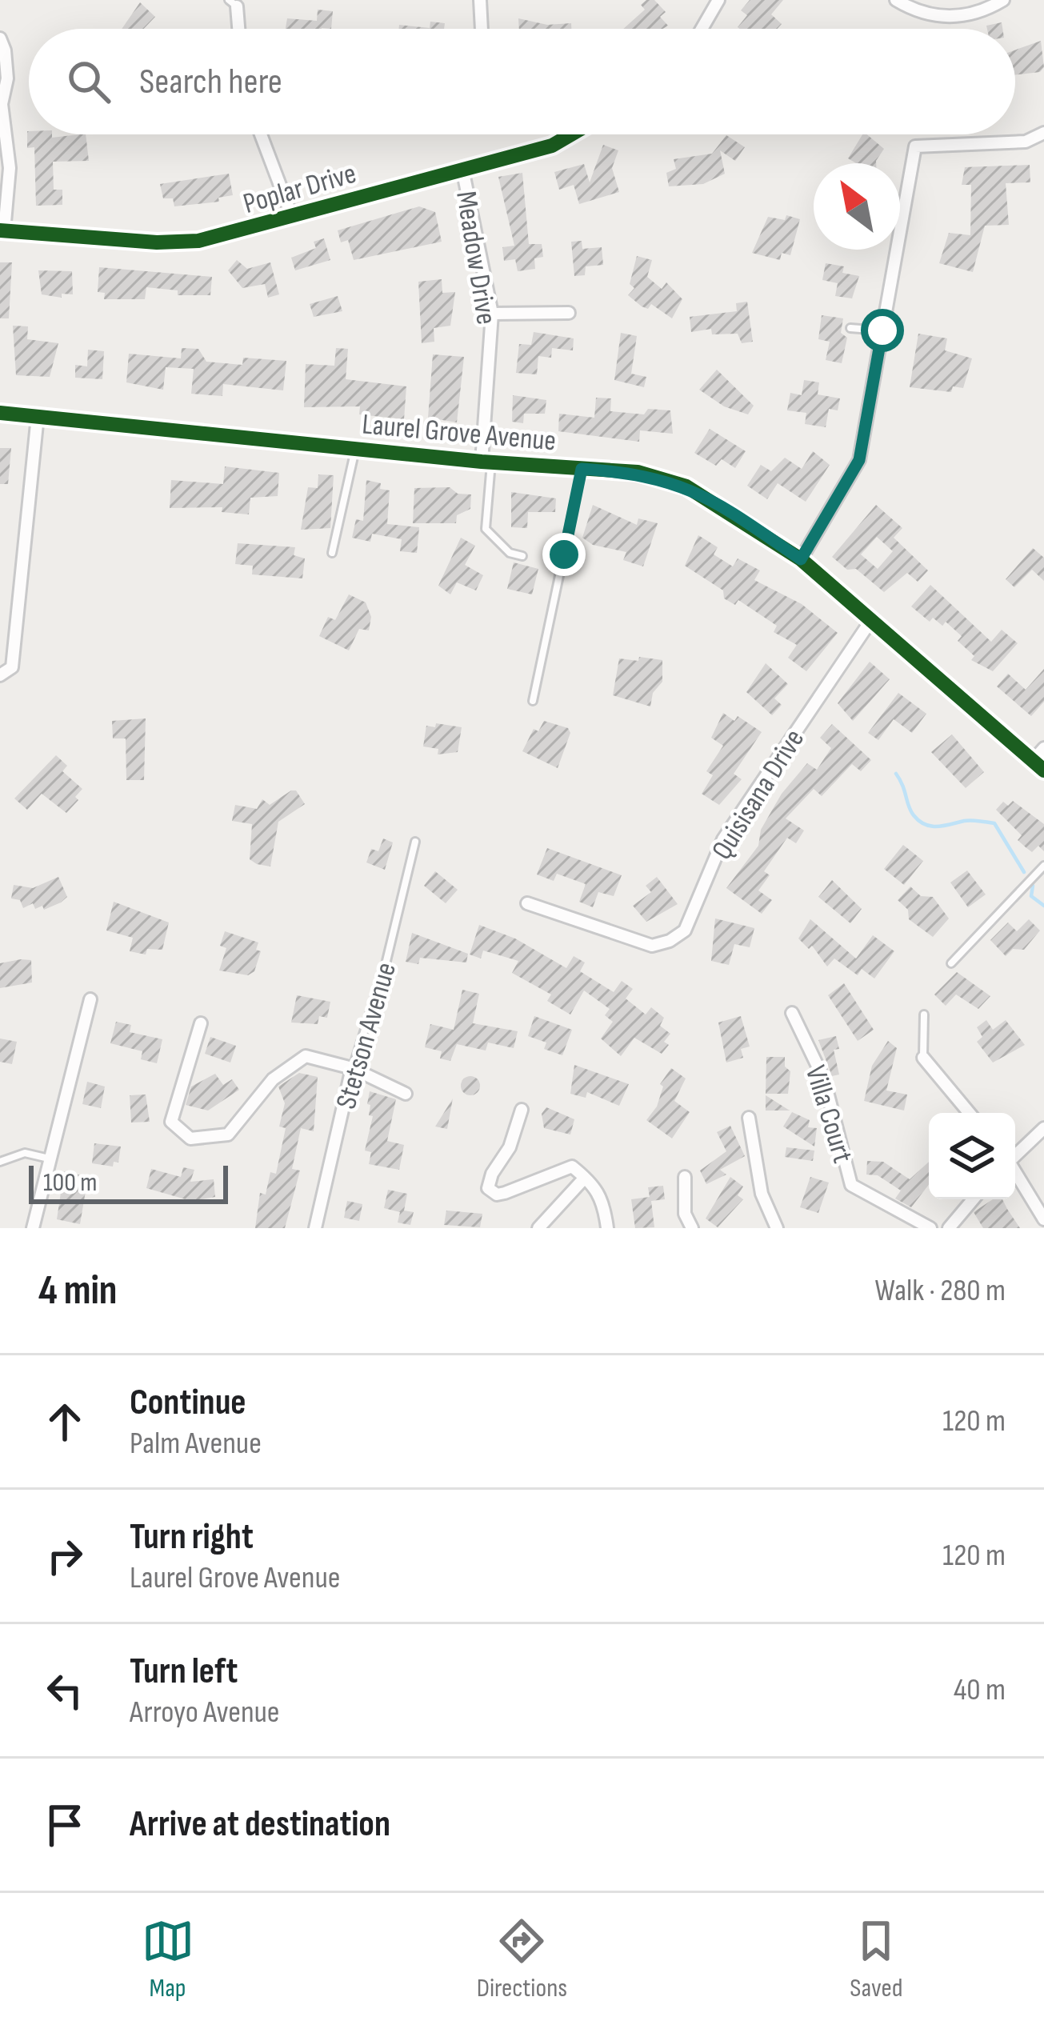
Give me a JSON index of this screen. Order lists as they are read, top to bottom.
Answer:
{
  "streets": {
    "street": [
      "Poplar Drive",
      "Meadow Drive",
      "Laurel Grove Avenue",
      "Quisisana Drive",
      "Stetson Avenue",
      "Villa Court"
    ]
  },
  "crossings": [
    ["Poplar Drive", "Meadow Drive"],
    ["Meadow Drive", "Laurel Grove Avenue"],
    ["Laurel Grove Avenue", "Quisisana Drive"]
  ],
  "scale_bar": "100 m",
  "north": "top left",
  "page": {
    "search": "Search here",
    "scale": "100 m",
    "heading": ["4 min", "Walk · 280 m"],
    "list": [
      ["Continue", "Palm Avenue", "120 m"],
      ["Turn right", "Laurel Grove Avenue", "120 m"],
      ["Turn left", "Arroyo Avenue", "40 m"],
      "Arrive at destination"
    ],
    "nav": ["Map", "Directions", "Saved"]
  }
}
